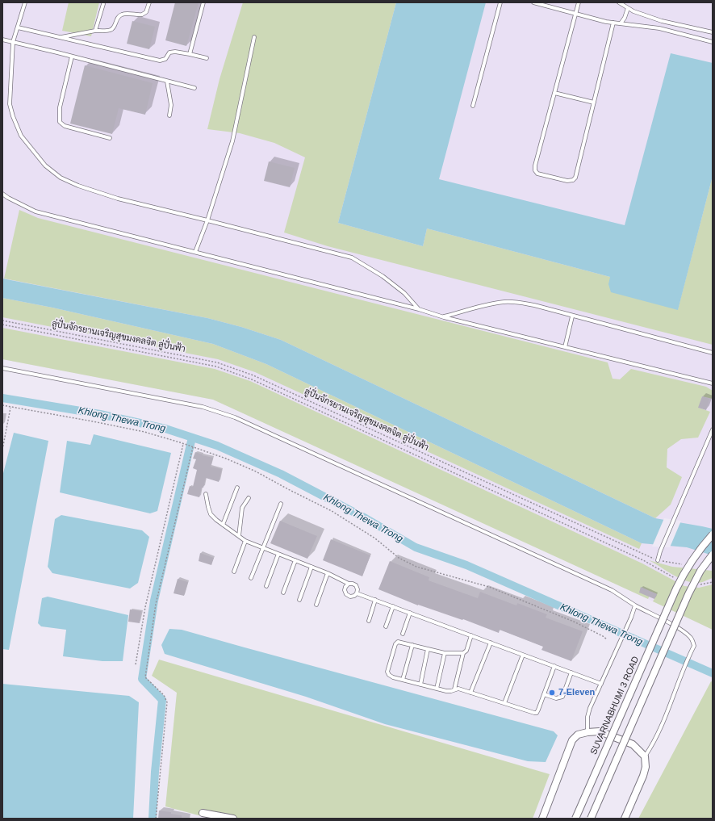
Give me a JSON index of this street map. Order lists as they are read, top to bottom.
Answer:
{
  "streets": {
    "street": ["SUVARNABHUMI 3 ROAD"],
    "path": ["ลู่ปั่นจักรยานเจริญสุขมงคลจิต ลู่ปั่นฟ้า"]
  },
  "water": ["Khlong Thewa Trong"],
  "places": ["7-Eleven"]
}
